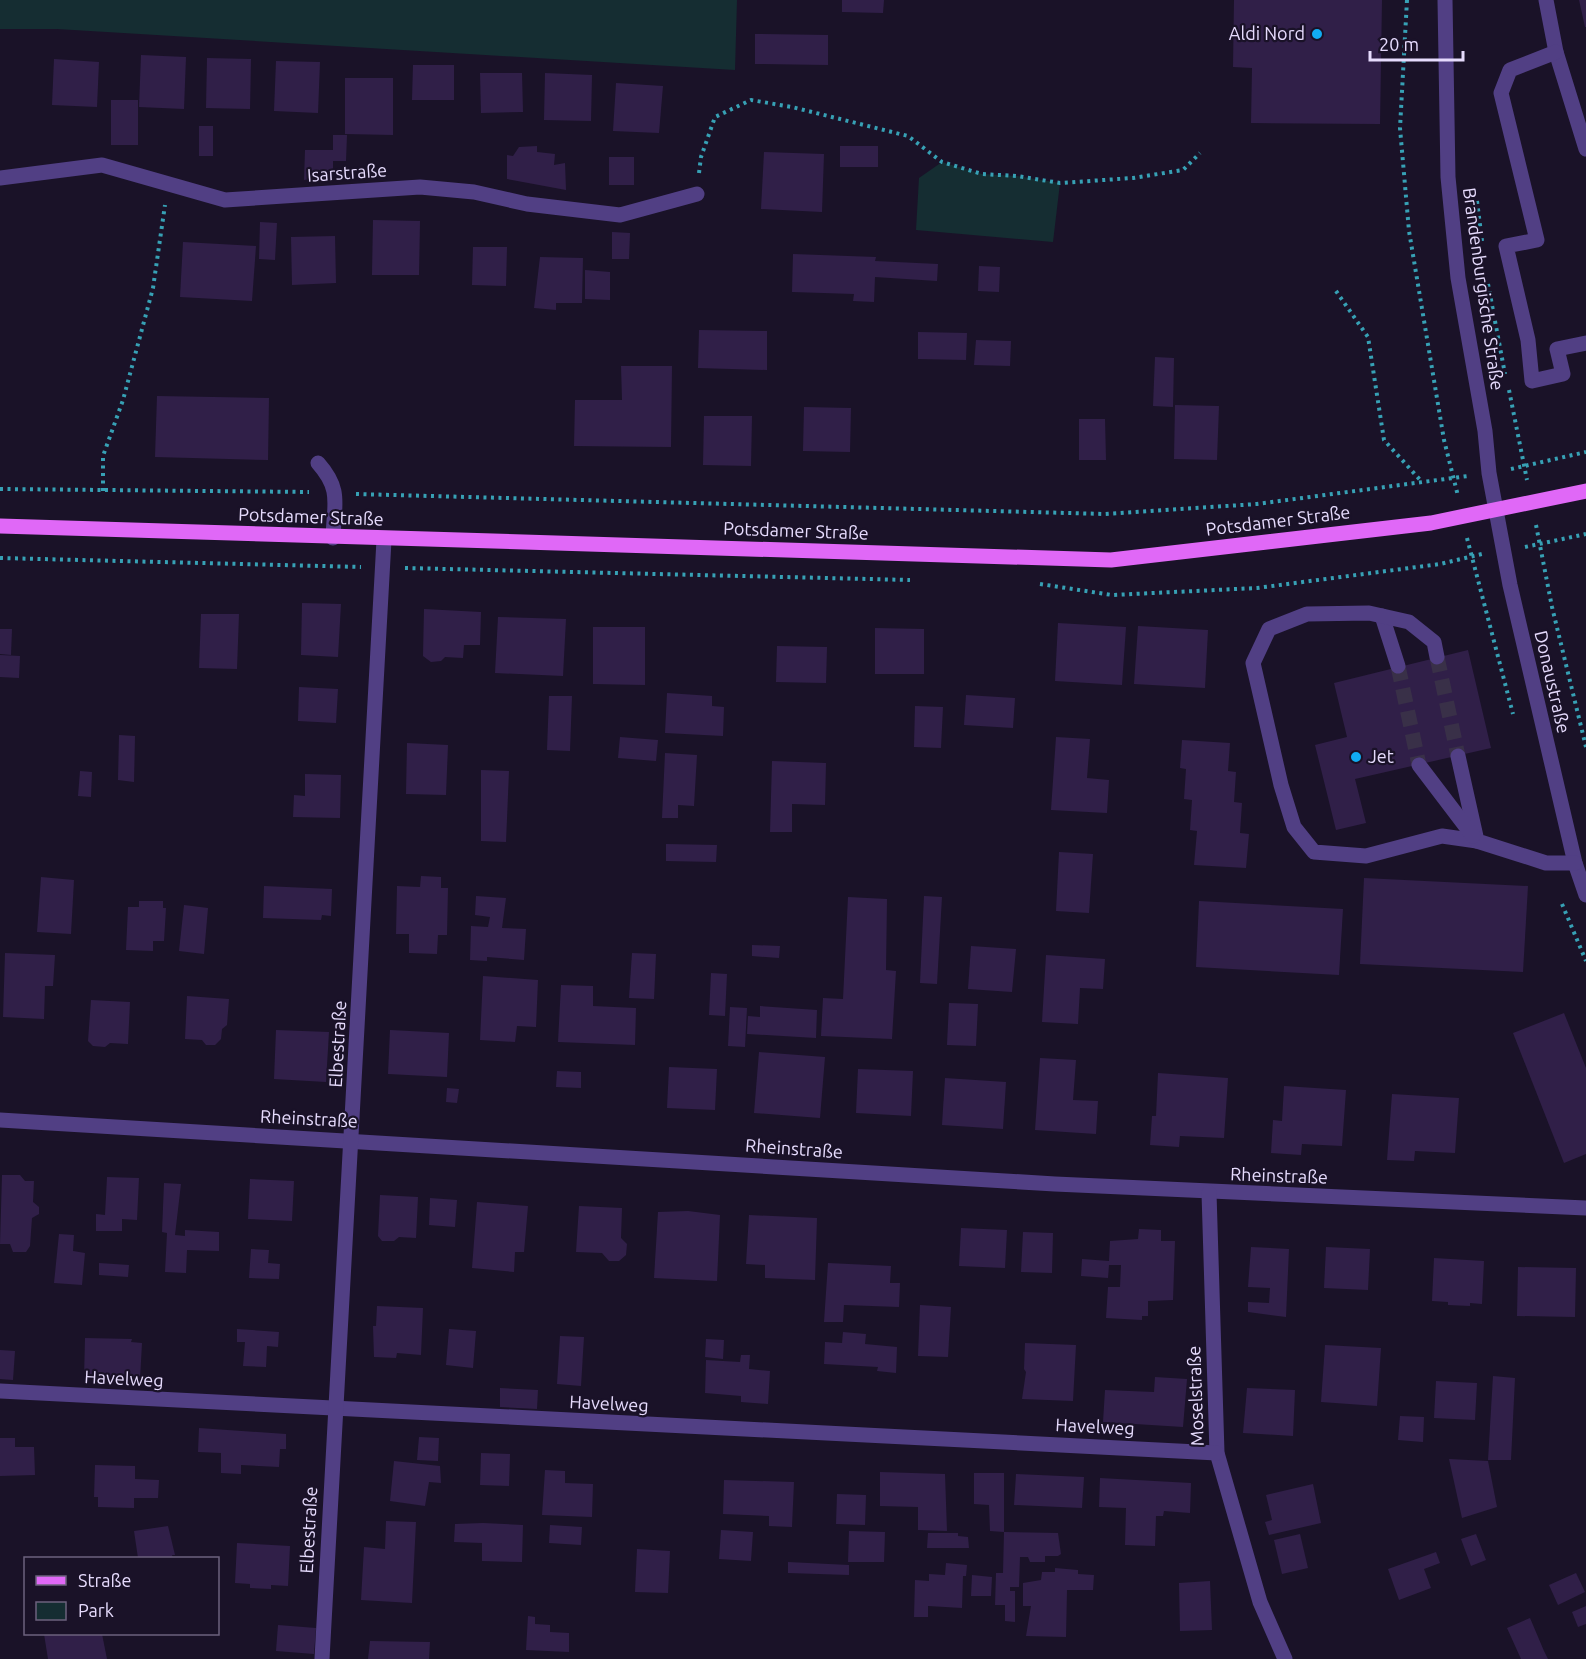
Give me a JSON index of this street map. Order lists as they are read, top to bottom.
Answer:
{
  "streets": {
    "main road": ["Potsdamer Straße"],
    "street": [
      "Isarstraße",
      "Brandenburgische Straße",
      "Donaustraße",
      "Elbestraße",
      "Rheinstraße",
      "Havelweg",
      "Moselstraße"
    ]
  },
  "crossings": [
    ["Brandenburgische Straße", "Potsdamer Straße"],
    ["Brandenburgische Straße", "Donaustraße"],
    ["Potsdamer Straße", "Donaustraße"],
    ["Potsdamer Straße", "Elbestraße"],
    ["Elbestraße", "Rheinstraße"],
    ["Elbestraße", "Havelweg"],
    ["Rheinstraße", "Moselstraße"],
    ["Havelweg", "Moselstraße"]
  ],
  "places": ["Aldi Nord", "Jet"],
  "legend": ["Straße", "Park"],
  "scale_bar": "20 m"
}
